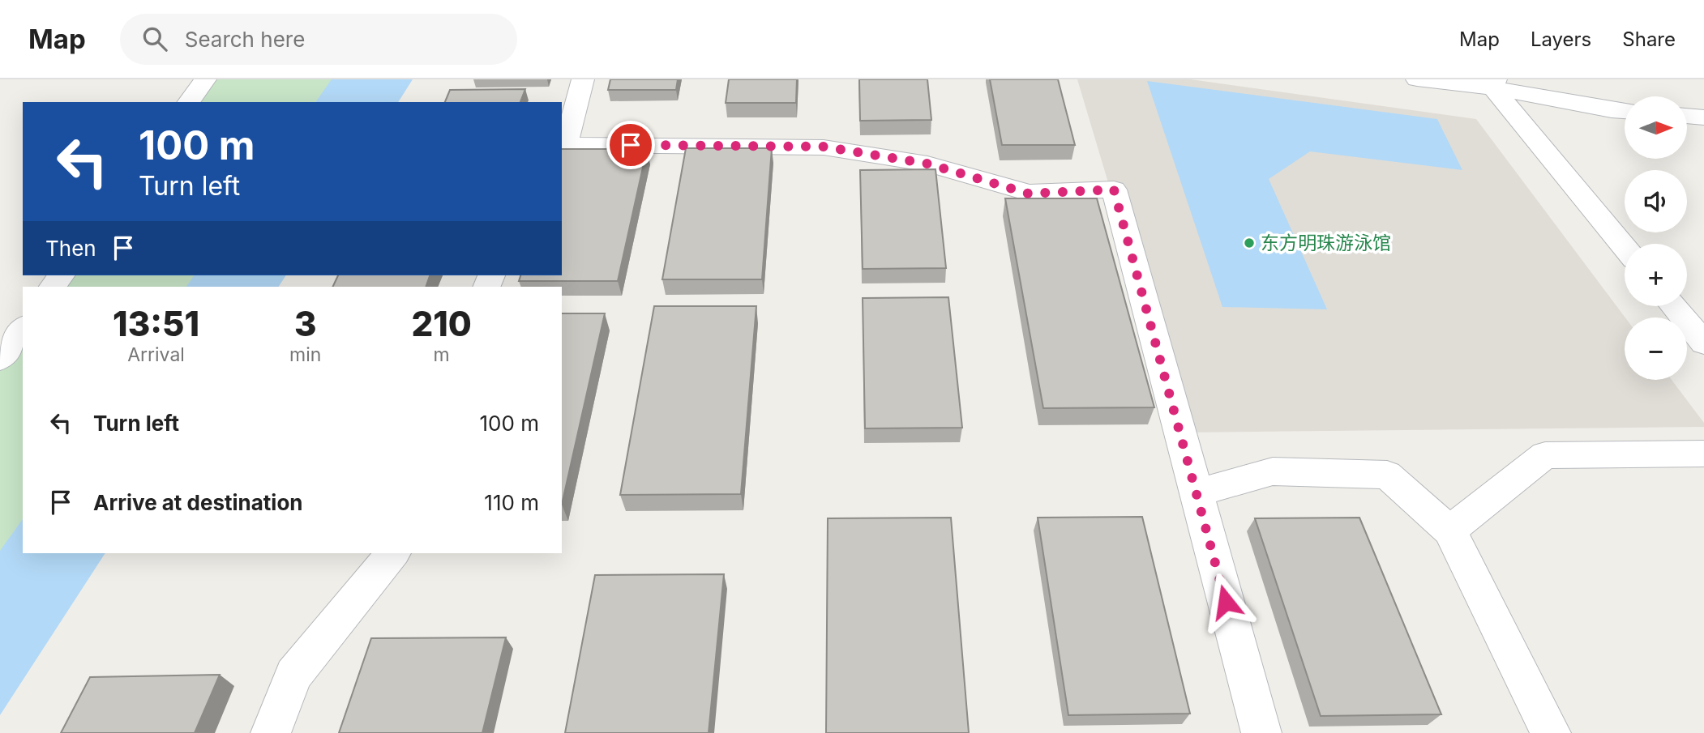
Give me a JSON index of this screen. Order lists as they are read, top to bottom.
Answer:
{
  "places": ["东方明珠游泳馆"],
  "north": "right",
  "page": {
    "header": "Map",
    "search": "Search here",
    "nav": ["Map", "Layers", "Share"],
    "map_buttons": ["+", "−"],
    "turn": ["100 m", "Turn left"],
    "then": "Then",
    "eta": [
      "13:51",
      "Arrival",
      "3",
      "min",
      "210",
      "m"
    ],
    "list": [
      {
        "name": "Turn left",
        "value": "100 m"
      },
      {
        "name": "Arrive at destination",
        "value": "110 m"
      }
    ]
  }
}
